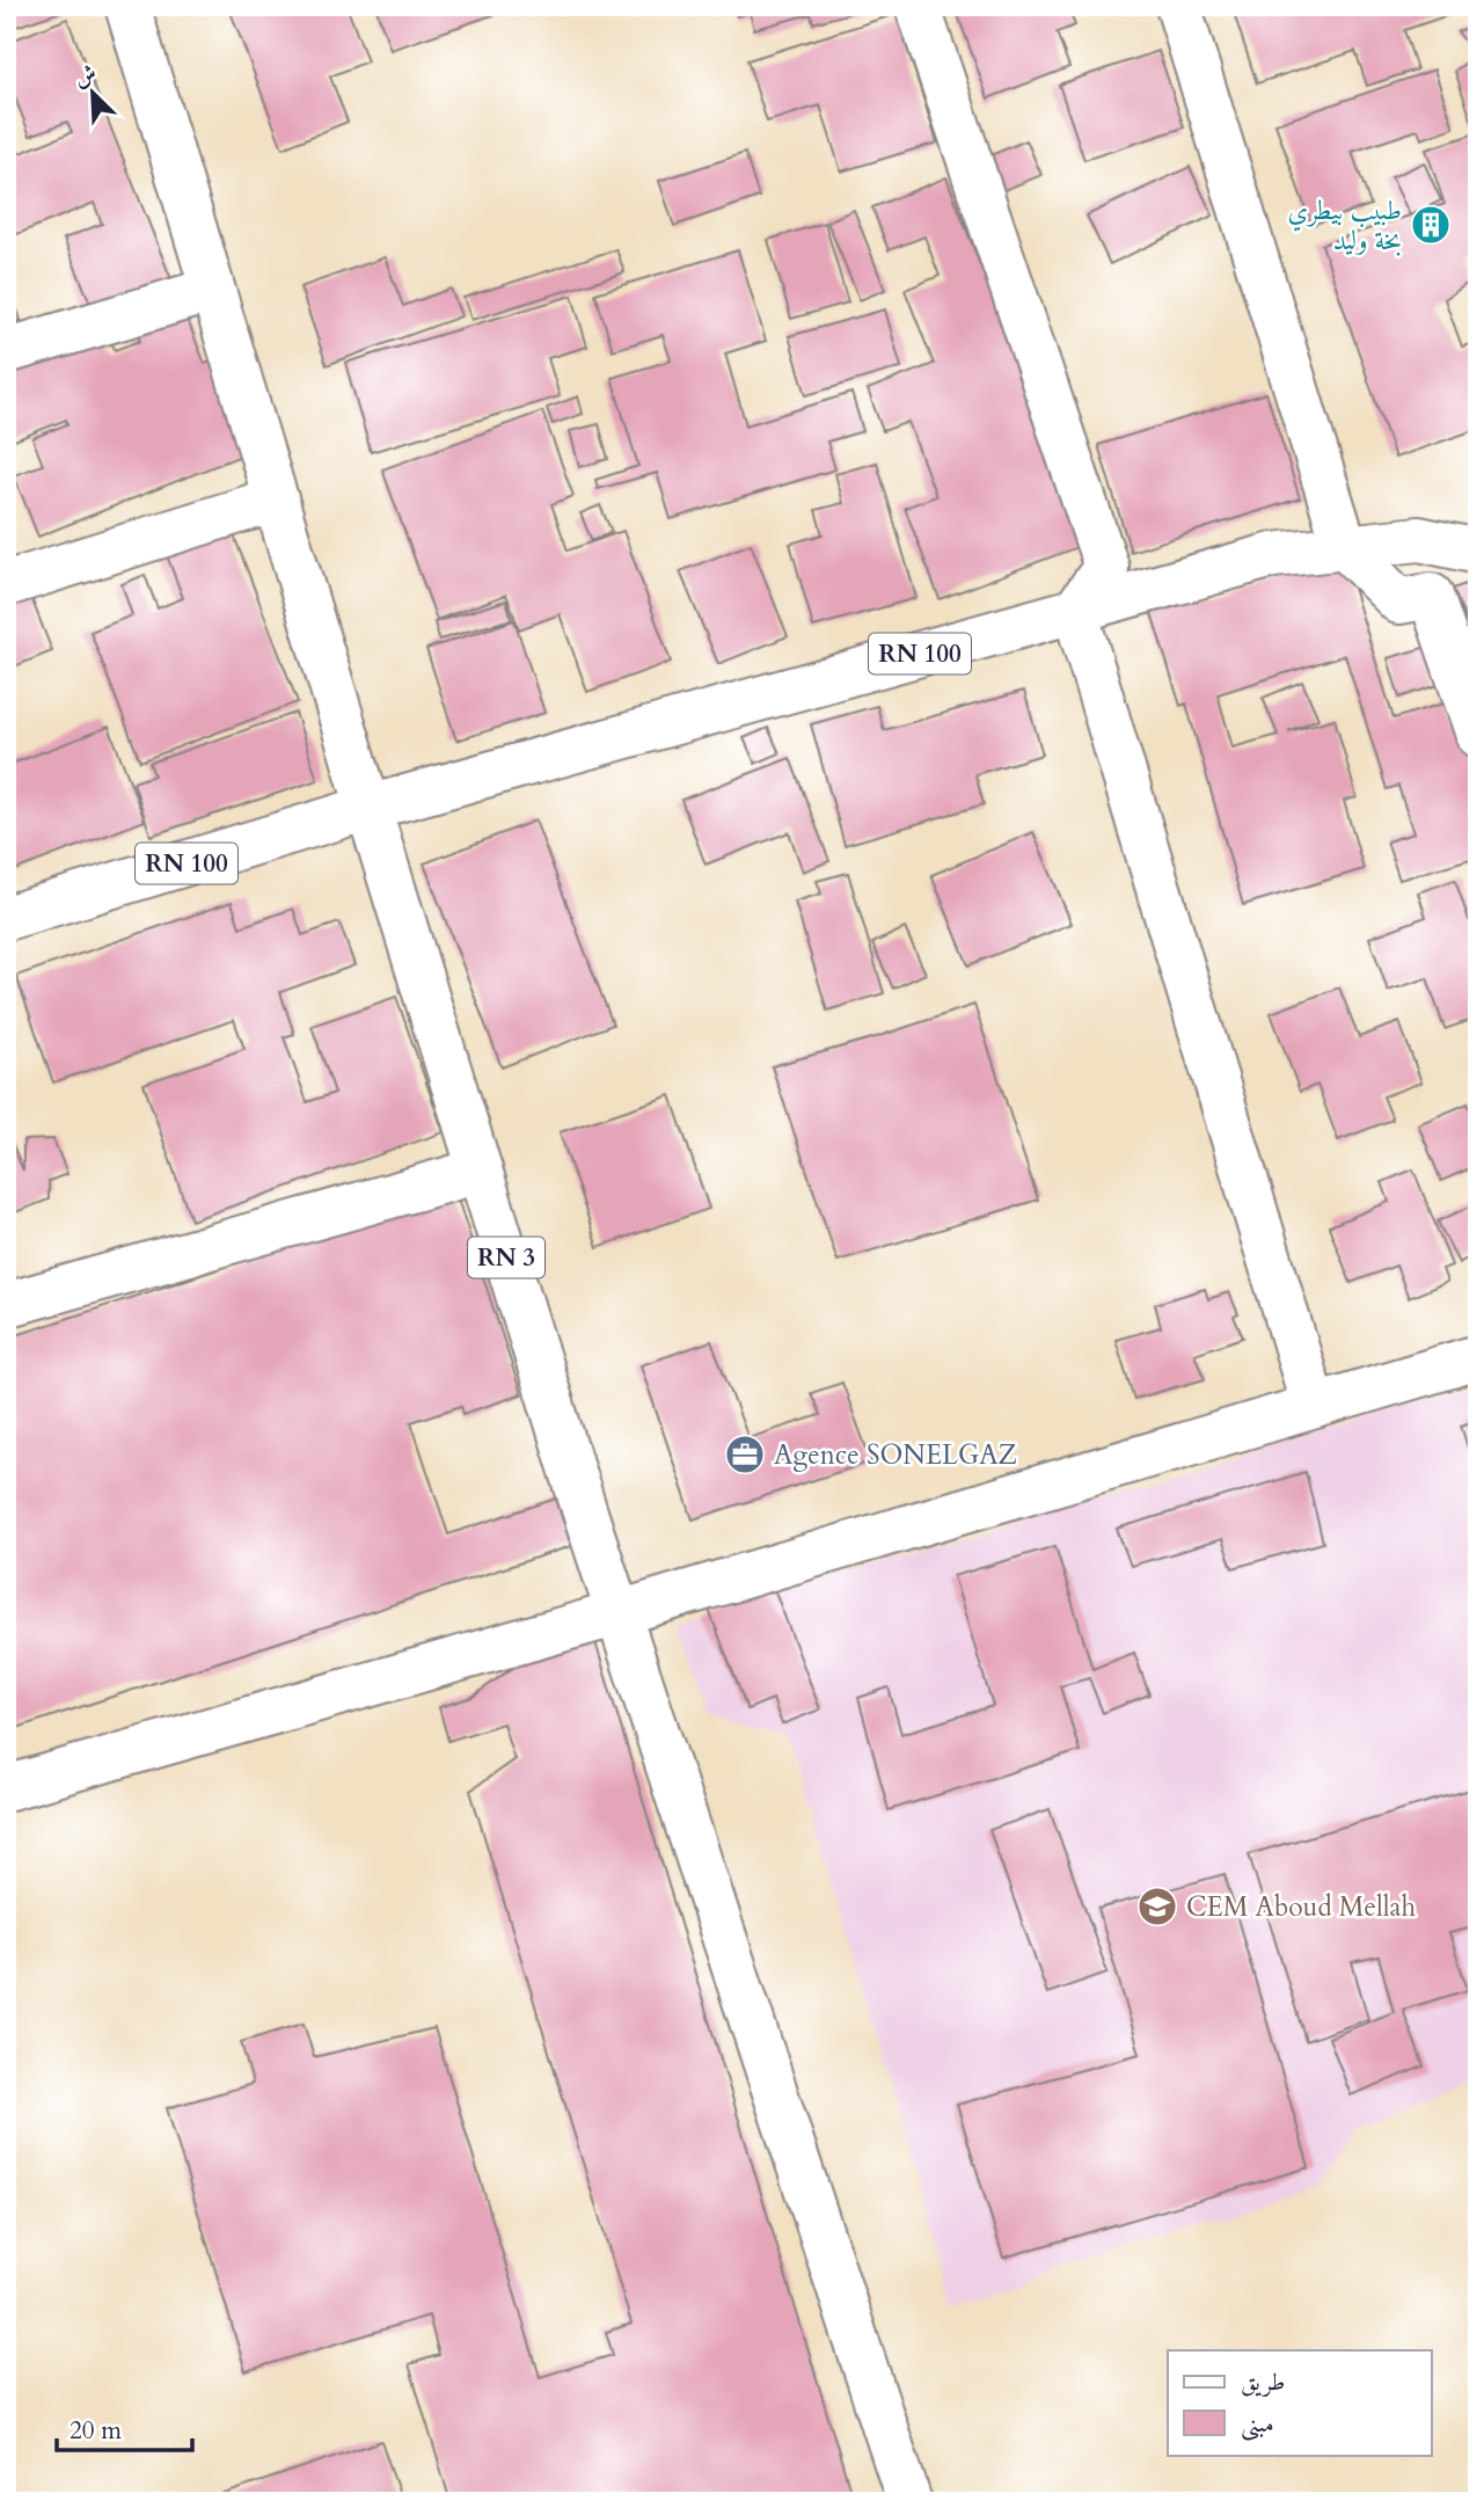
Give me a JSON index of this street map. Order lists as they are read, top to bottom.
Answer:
{
  "streets": {
    "street": ["RN 100", "RN 3"]
  },
  "crossings": [
    ["RN 100", "RN 3"]
  ],
  "places": {
    "building": ["طبيب بيطري بخة وليد"],
    "office": ["Agence SONELGAZ"],
    "school or university": ["CEM Aboud Mellah"]
  },
  "legend": ["طريق", "مبنى"],
  "scale_bar": "20 m",
  "north": "top left"
}
